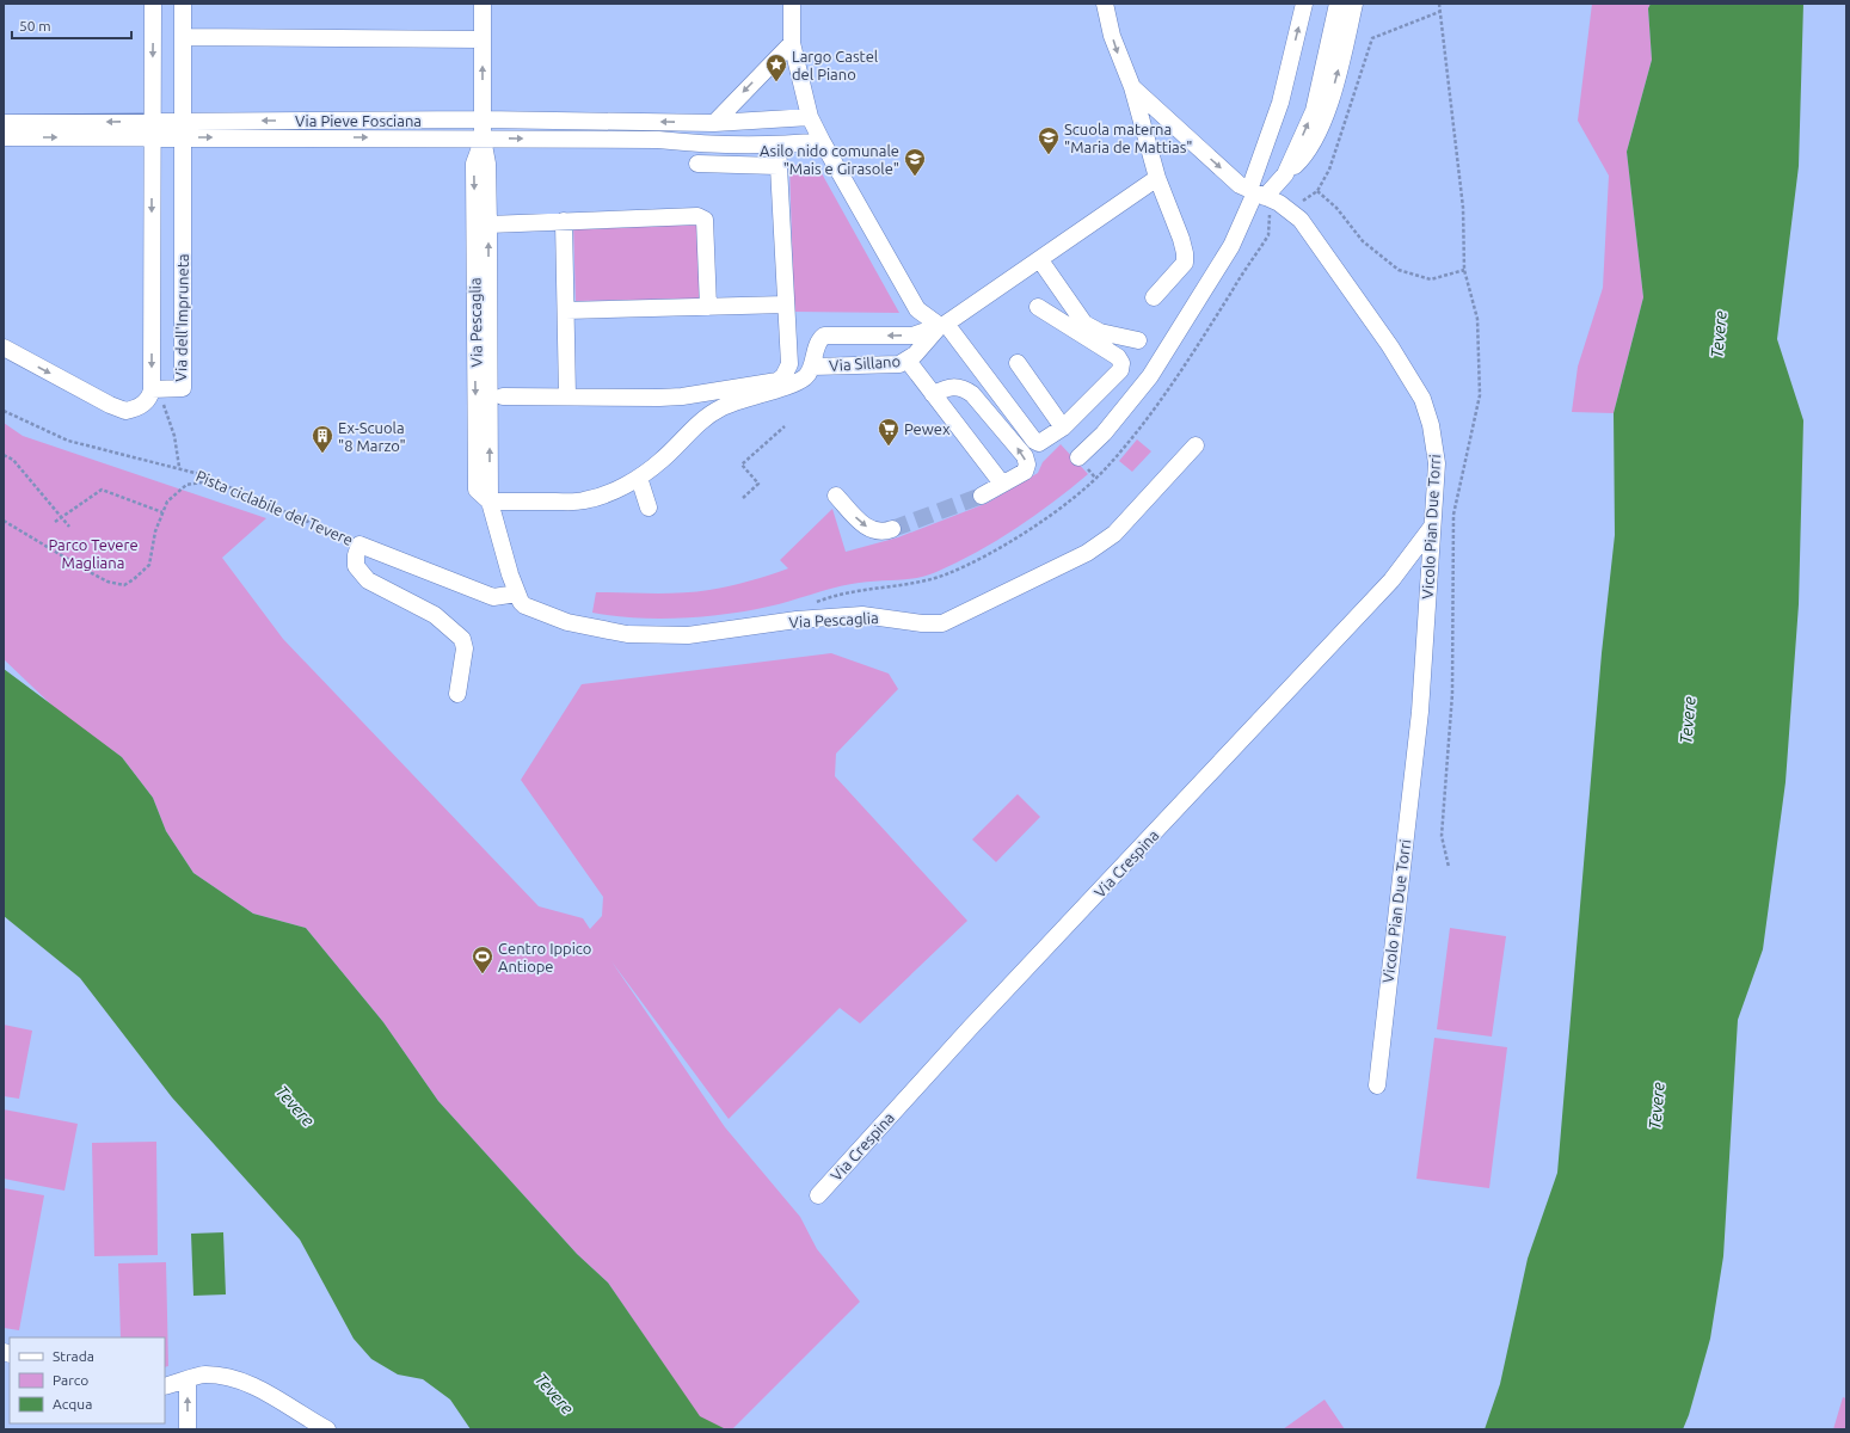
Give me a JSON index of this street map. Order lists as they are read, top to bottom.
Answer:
{
  "streets": {
    "street": [
      "Via Pieve Fosciana",
      "Via dell'Impruneta",
      "Via Pescaglia",
      "Via Sillano",
      "Pista ciclabile del Tevere",
      "Vicolo Pian Due Torri",
      "Via Crespina"
    ]
  },
  "crossings": [
    ["Via Pieve Fosciana", "Via dell'Impruneta"],
    ["Via Pieve Fosciana", "Via Pescaglia"],
    ["Via Pescaglia", "Pista ciclabile del Tevere"],
    ["Vicolo Pian Due Torri", "Via Crespina"]
  ],
  "water": ["Tevere"],
  "parks": ["Parco Tevere Magliana"],
  "places": {
    "place": ["Largo Castel del Piano"],
    "school or university": ["Scuola materna \"Maria de Mattias\"", "Asilo nido comunale \"Mais e Girasole\""],
    "supermarket": ["Pewex"],
    "building": ["Ex-Scuola \"8 Marzo\""],
    "sports": ["Centro Ippico Antiope"]
  },
  "legend": ["Strada", "Parco", "Acqua"],
  "scale_bar": "50 m"
}
